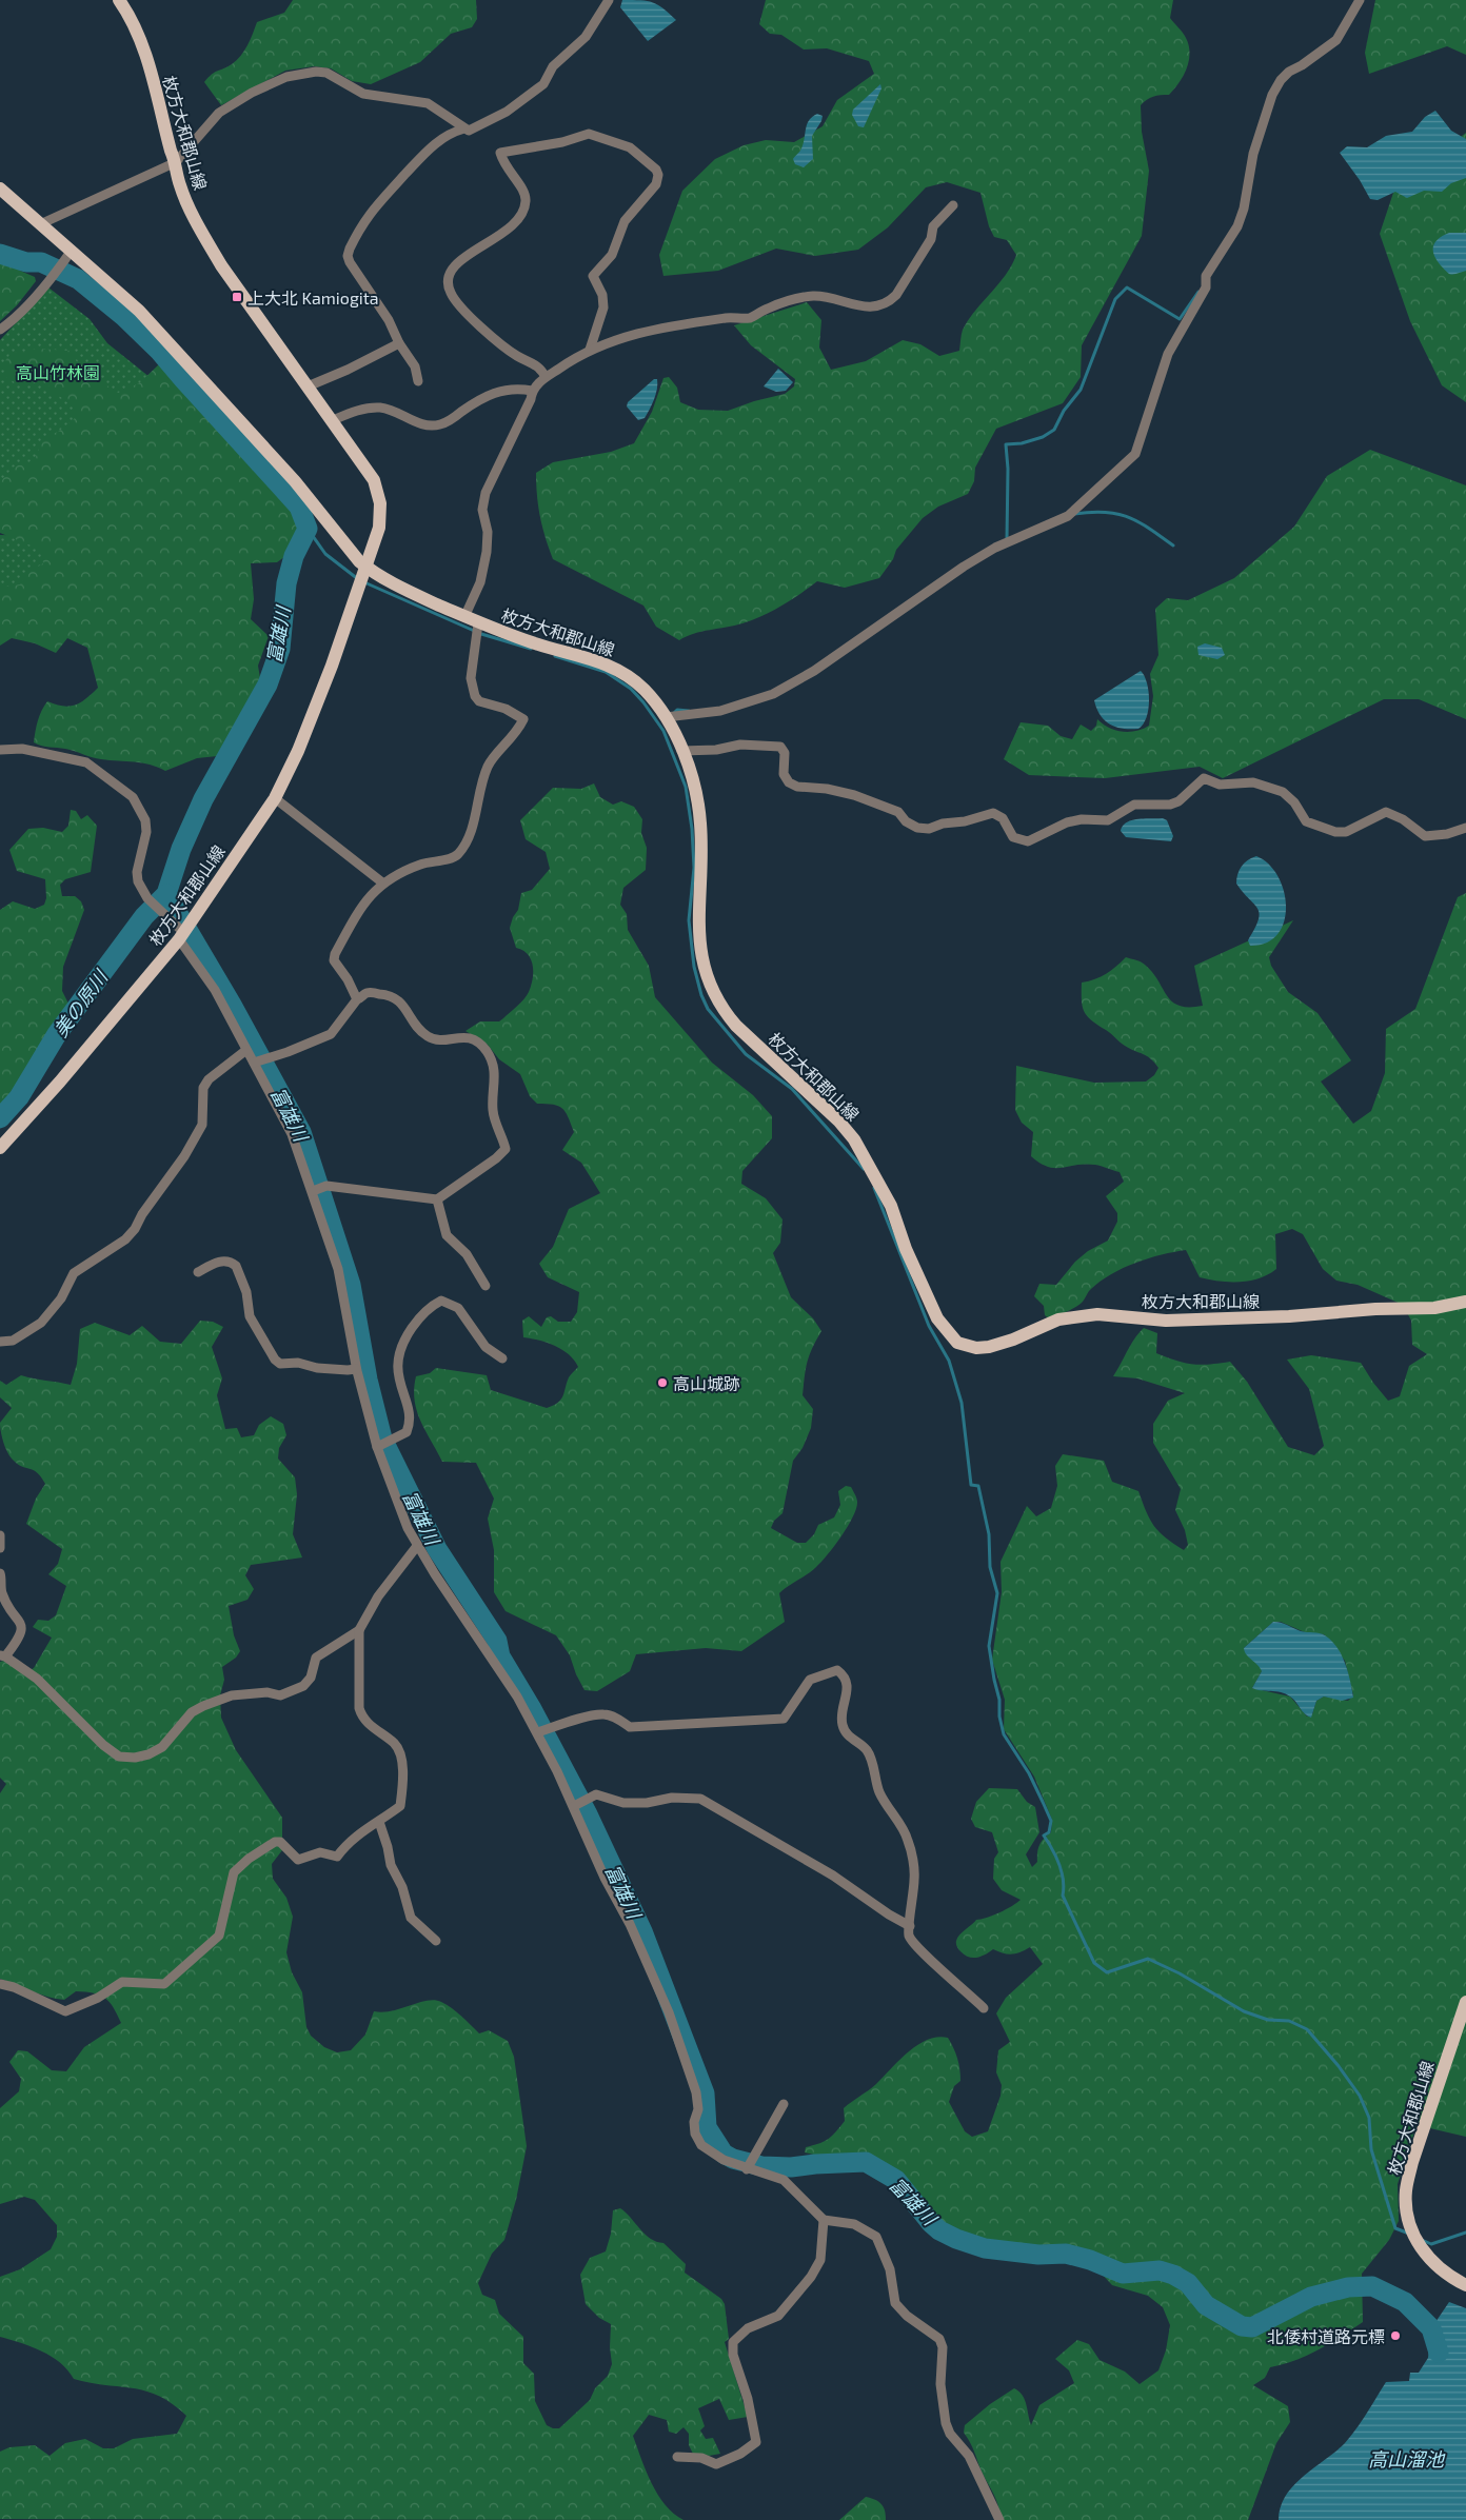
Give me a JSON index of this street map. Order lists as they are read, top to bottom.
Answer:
{
  "streets": {
    "main road": ["枚方大和郡山線"]
  },
  "water": ["富雄川", "美の原川", "高山溜池"],
  "parks": ["高山竹林園"],
  "places": {
    "transit": ["上大北 Kamiogita"],
    "other": ["高山城跡", "北倭村道路元標"]
  }
}
